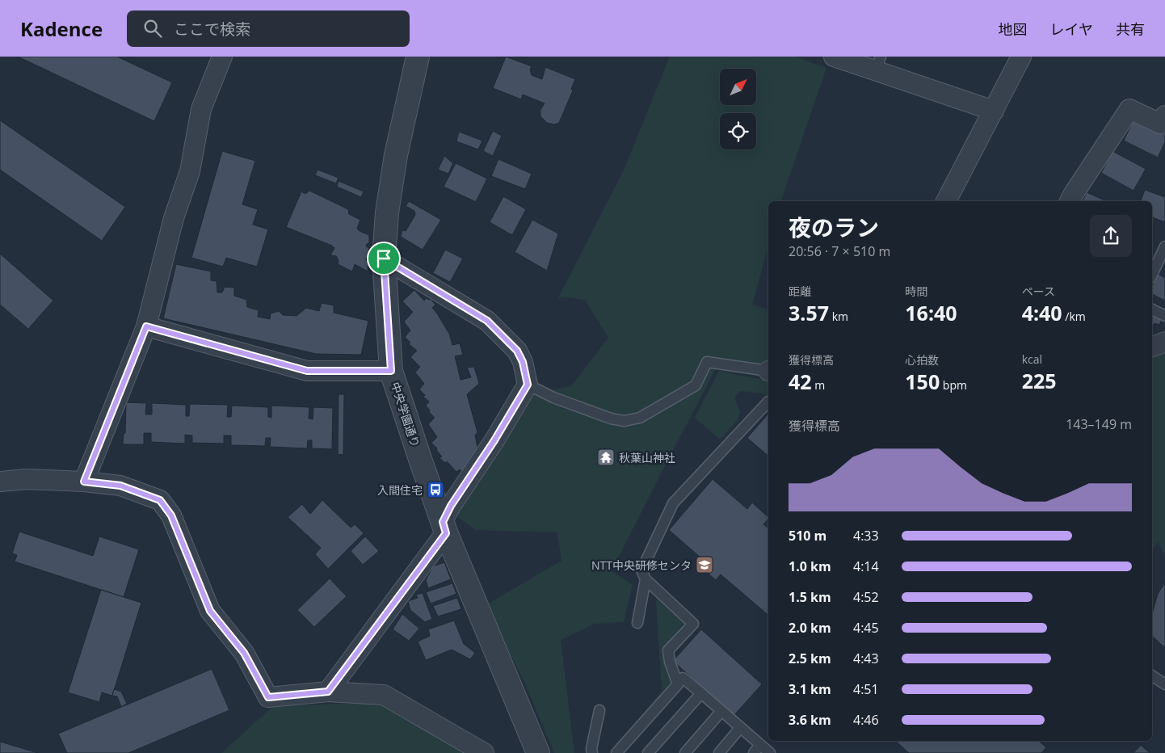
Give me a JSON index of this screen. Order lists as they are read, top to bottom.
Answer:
{
  "streets": {
    "street": ["中央学園通り"]
  },
  "places": {
    "temple": ["秋葉山神社"],
    "bus stop": ["入間住宅"],
    "school or university": ["NTT中央研修センタ"]
  },
  "north": "top right",
  "page": {
    "header": "Kadence",
    "search": "ここで検索",
    "nav": ["地図", "レイヤ", "共有"],
    "heading": ["夜のラン", "20:56 · 7 × 510 m"],
    "stats": [
      ["距離", "3.57 km"],
      ["時間", "16:40"],
      ["ペース", "4:40 /km"],
      ["獲得標高", "42 m"],
      ["心拍数", "150 bpm"],
      ["kcal", "225"]
    ],
    "chart": ["獲得標高", "143–149 m"],
    "list": [
      {
        "name": "510 m",
        "note": "4:33"
      },
      {
        "name": "1.0 km",
        "note": "4:14"
      },
      {
        "name": "1.5 km",
        "note": "4:52"
      },
      {
        "name": "2.0 km",
        "note": "4:45"
      },
      {
        "name": "2.5 km",
        "note": "4:43"
      },
      {
        "name": "3.1 km",
        "note": "4:51"
      },
      {
        "name": "3.6 km",
        "note": "4:46"
      }
    ]
  }
}
